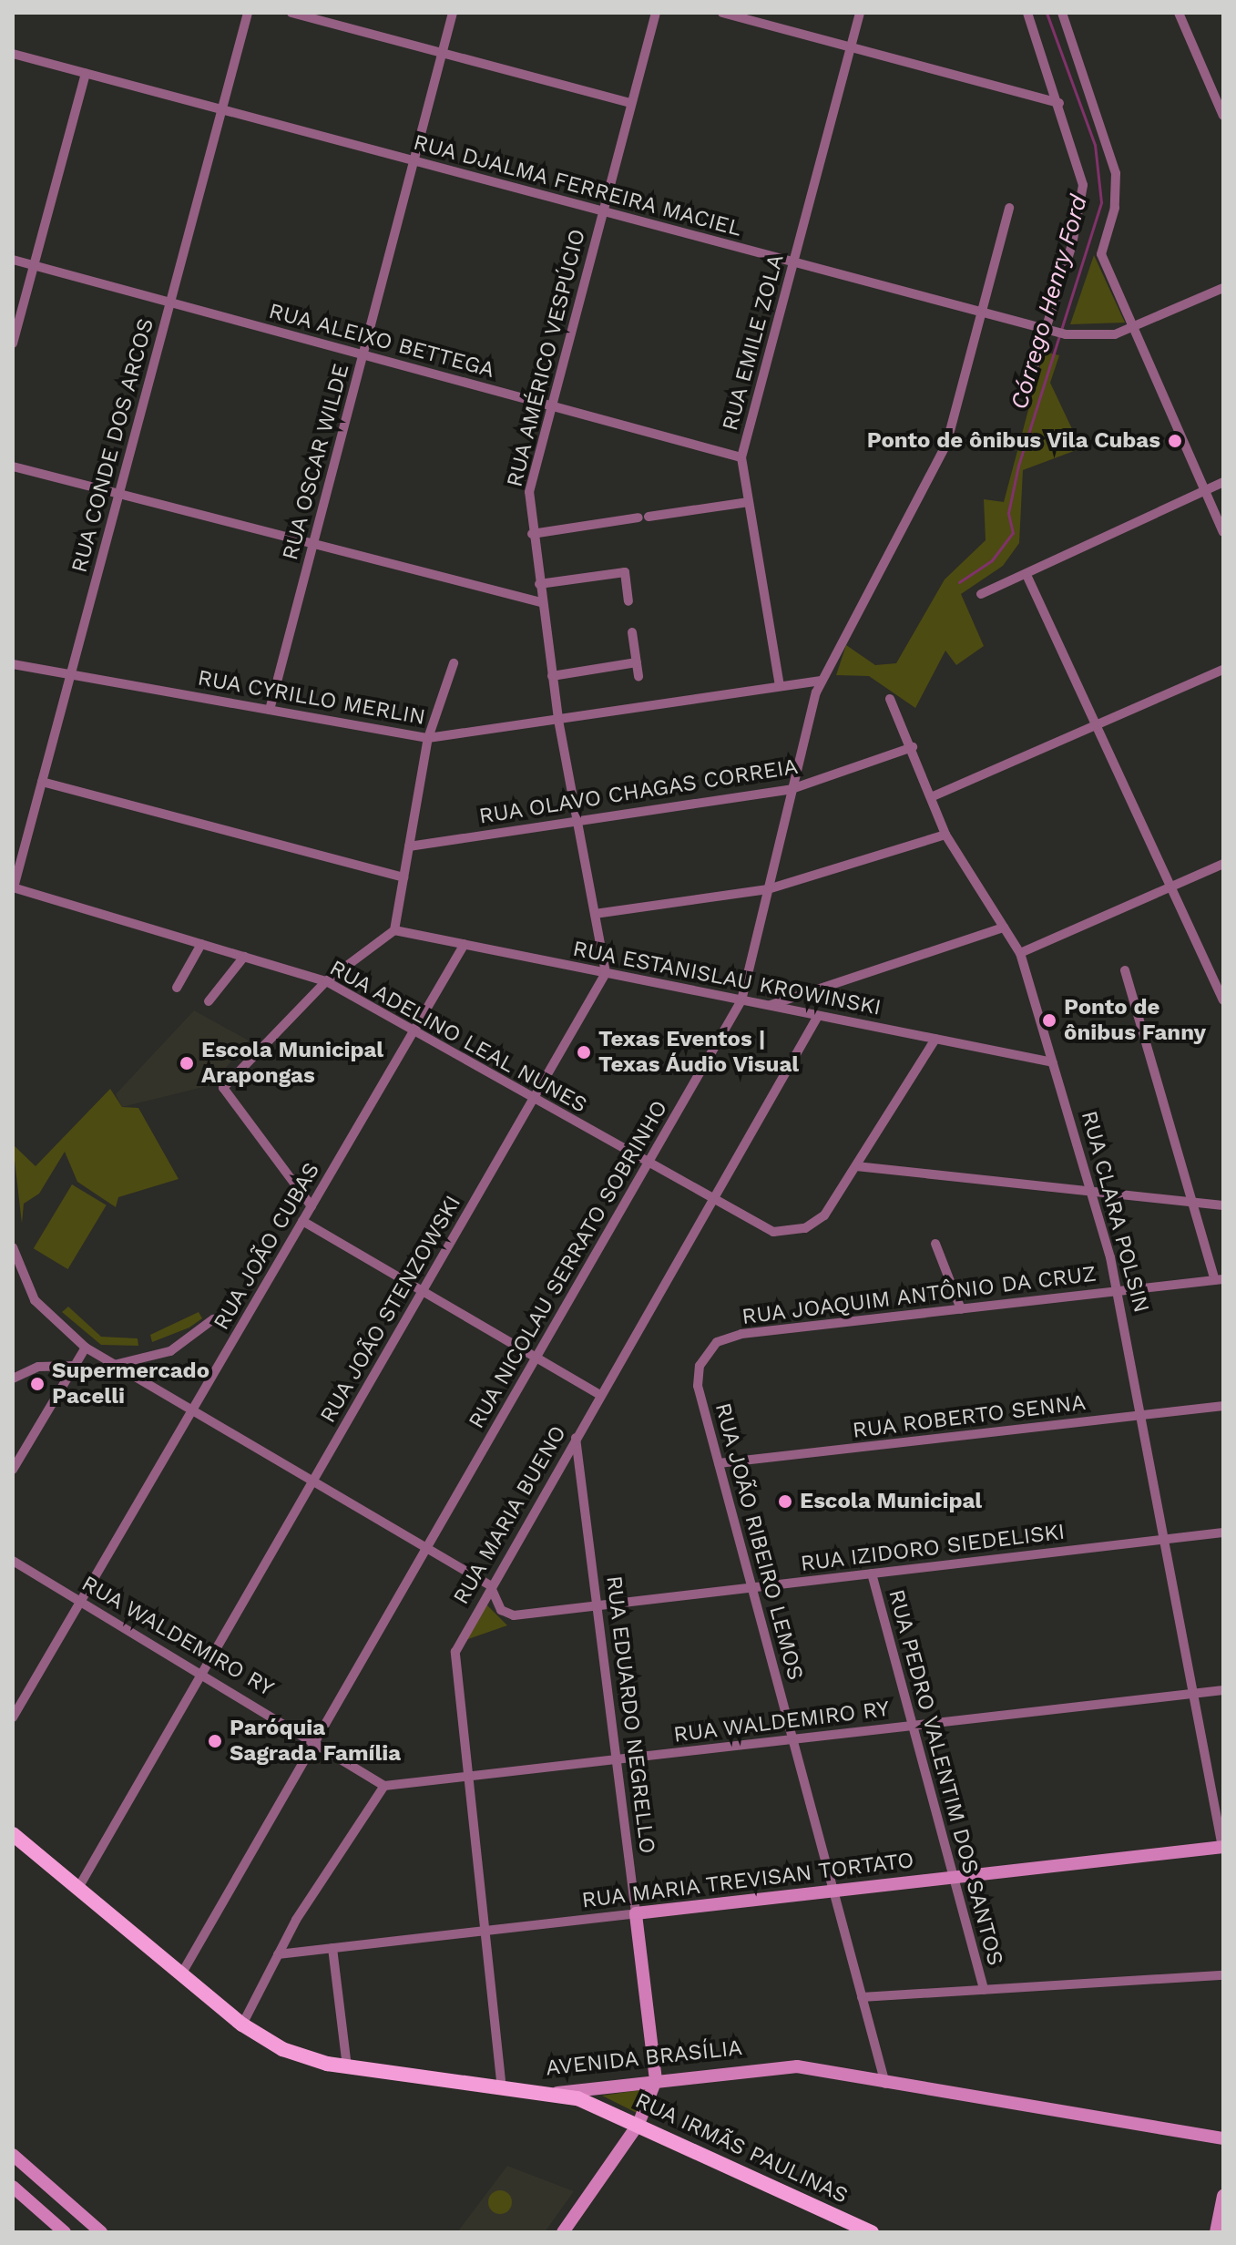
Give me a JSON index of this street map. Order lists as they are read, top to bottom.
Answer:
{
  "streets": {
    "main road": [
      "RUA EDUARDO NEGRELLO",
      "RUA MARIA TREVISAN TORTATO",
      "AVENIDA BRASÍLIA",
      "RUA IRMÃS PAULINAS"
    ],
    "street": [
      "RUA DJALMA FERREIRA MACIEL",
      "RUA ALEIXO BETTEGA",
      "RUA EMILE ZOLA",
      "RUA AMÉRICO VESPÚCIO",
      "RUA CONDE DOS ARCOS",
      "RUA OSCAR WILDE",
      "RUA CYRILLO MERLIN",
      "RUA OLAVO CHAGAS CORREIA",
      "RUA ESTANISLAU KROWINSKI",
      "RUA ADELINO LEAL NUNES",
      "RUA CLARA POLSIN",
      "RUA JOÃO CUBAS",
      "RUA NICOLAU SERRATO SOBRINHO",
      "RUA JOAQUIM ANTÔNIO DA CRUZ",
      "RUA JOÃO STENZOWSKI",
      "RUA ROBERTO SENNA",
      "RUA MARIA BUENO",
      "RUA JOÃO RIBEIRO LEMOS",
      "RUA IZIDORO SIEDELISKI",
      "RUA WALDEMIRO RY",
      "RUA PEDRO VALENTIM DOS SANTOS"
    ]
  },
  "crossings": [
    ["RUA DJALMA FERREIRA MACIEL", "RUA EMILE ZOLA"],
    ["RUA DJALMA FERREIRA MACIEL", "RUA AMÉRICO VESPÚCIO"],
    ["RUA DJALMA FERREIRA MACIEL", "RUA CONDE DOS ARCOS"],
    ["RUA DJALMA FERREIRA MACIEL", "RUA OSCAR WILDE"],
    ["RUA DJALMA FERREIRA MACIEL", "RUA NICOLAU SERRATO SOBRINHO"],
    ["RUA ALEIXO BETTEGA", "RUA EMILE ZOLA"],
    ["RUA ALEIXO BETTEGA", "RUA AMÉRICO VESPÚCIO"],
    ["RUA ALEIXO BETTEGA", "RUA CONDE DOS ARCOS"],
    ["RUA ALEIXO BETTEGA", "RUA OSCAR WILDE"],
    ["RUA EMILE ZOLA", "RUA CYRILLO MERLIN"],
    ["RUA AMÉRICO VESPÚCIO", "RUA CYRILLO MERLIN"],
    ["RUA CONDE DOS ARCOS", "RUA CYRILLO MERLIN"],
    ["RUA CONDE DOS ARCOS", "RUA ADELINO LEAL NUNES"],
    ["RUA OSCAR WILDE", "RUA CYRILLO MERLIN"],
    ["RUA CYRILLO MERLIN", "RUA NICOLAU SERRATO SOBRINHO"],
    ["RUA OLAVO CHAGAS CORREIA", "RUA CLARA POLSIN"],
    ["RUA OLAVO CHAGAS CORREIA", "RUA NICOLAU SERRATO SOBRINHO"],
    ["RUA ESTANISLAU KROWINSKI", "RUA CLARA POLSIN"],
    ["RUA ESTANISLAU KROWINSKI", "RUA JOÃO CUBAS"],
    ["RUA ESTANISLAU KROWINSKI", "RUA NICOLAU SERRATO SOBRINHO"],
    ["RUA ESTANISLAU KROWINSKI", "RUA JOÃO STENZOWSKI"],
    ["RUA ESTANISLAU KROWINSKI", "RUA MARIA BUENO"],
    ["RUA ADELINO LEAL NUNES", "RUA JOÃO CUBAS"],
    ["RUA ADELINO LEAL NUNES", "RUA NICOLAU SERRATO SOBRINHO"],
    ["RUA ADELINO LEAL NUNES", "RUA JOÃO STENZOWSKI"],
    ["RUA ADELINO LEAL NUNES", "RUA MARIA BUENO"],
    ["RUA CLARA POLSIN", "RUA JOAQUIM ANTÔNIO DA CRUZ"],
    ["RUA CLARA POLSIN", "RUA ROBERTO SENNA"],
    ["RUA CLARA POLSIN", "RUA IZIDORO SIEDELISKI"],
    ["RUA CLARA POLSIN", "RUA WALDEMIRO RY"],
    ["RUA CLARA POLSIN", "RUA MARIA TREVISAN TORTATO"],
    ["RUA JOÃO CUBAS", "RUA WALDEMIRO RY"],
    ["RUA NICOLAU SERRATO SOBRINHO", "RUA WALDEMIRO RY"],
    ["RUA NICOLAU SERRATO SOBRINHO", "AVENIDA BRASÍLIA"],
    ["RUA JOAQUIM ANTÔNIO DA CRUZ", "RUA JOÃO RIBEIRO LEMOS"],
    ["RUA JOÃO STENZOWSKI", "RUA WALDEMIRO RY"],
    ["RUA JOÃO STENZOWSKI", "AVENIDA BRASÍLIA"],
    ["RUA ROBERTO SENNA", "RUA JOÃO RIBEIRO LEMOS"],
    ["RUA MARIA BUENO", "RUA IZIDORO SIEDELISKI"],
    ["RUA MARIA BUENO", "RUA WALDEMIRO RY"],
    ["RUA MARIA BUENO", "RUA EDUARDO NEGRELLO"],
    ["RUA MARIA BUENO", "RUA MARIA TREVISAN TORTATO"],
    ["RUA MARIA BUENO", "AVENIDA BRASÍLIA"],
    ["RUA JOÃO RIBEIRO LEMOS", "RUA IZIDORO SIEDELISKI"],
    ["RUA JOÃO RIBEIRO LEMOS", "RUA WALDEMIRO RY"],
    ["RUA JOÃO RIBEIRO LEMOS", "RUA MARIA TREVISAN TORTATO"],
    ["RUA JOÃO RIBEIRO LEMOS", "AVENIDA BRASÍLIA"],
    ["RUA IZIDORO SIEDELISKI", "RUA EDUARDO NEGRELLO"],
    ["RUA IZIDORO SIEDELISKI", "RUA PEDRO VALENTIM DOS SANTOS"],
    ["RUA WALDEMIRO RY", "RUA EDUARDO NEGRELLO"],
    ["RUA WALDEMIRO RY", "RUA PEDRO VALENTIM DOS SANTOS"],
    ["RUA EDUARDO NEGRELLO", "RUA MARIA TREVISAN TORTATO"],
    ["RUA EDUARDO NEGRELLO", "AVENIDA BRASÍLIA"],
    ["RUA EDUARDO NEGRELLO", "RUA IRMÃS PAULINAS"],
    ["RUA PEDRO VALENTIM DOS SANTOS", "RUA MARIA TREVISAN TORTATO"],
    ["AVENIDA BRASÍLIA", "RUA IRMÃS PAULINAS"]
  ],
  "water": ["Córrego Henry Ford"],
  "places": [
    "Ponto de ônibus Vila Cubas",
    "Ponto de ônibus Fanny",
    "Texas Eventos | Texas Áudio Visual",
    "Escola Municipal Arapongas",
    "Supermercado Pacelli",
    "Escola Municipal",
    "Paróquia Sagrada Família"
  ]
}
